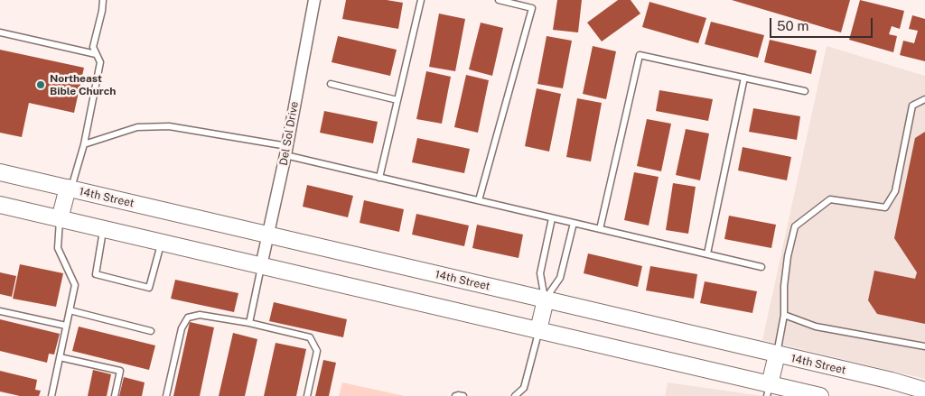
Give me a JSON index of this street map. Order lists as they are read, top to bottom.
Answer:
{
  "streets": {
    "main road": ["14th Street"],
    "street": ["Del Sol Drive"]
  },
  "crossings": [
    ["Del Sol Drive", "14th Street"]
  ],
  "places": ["Northeast Bible Church"],
  "scale_bar": "50 m"
}
